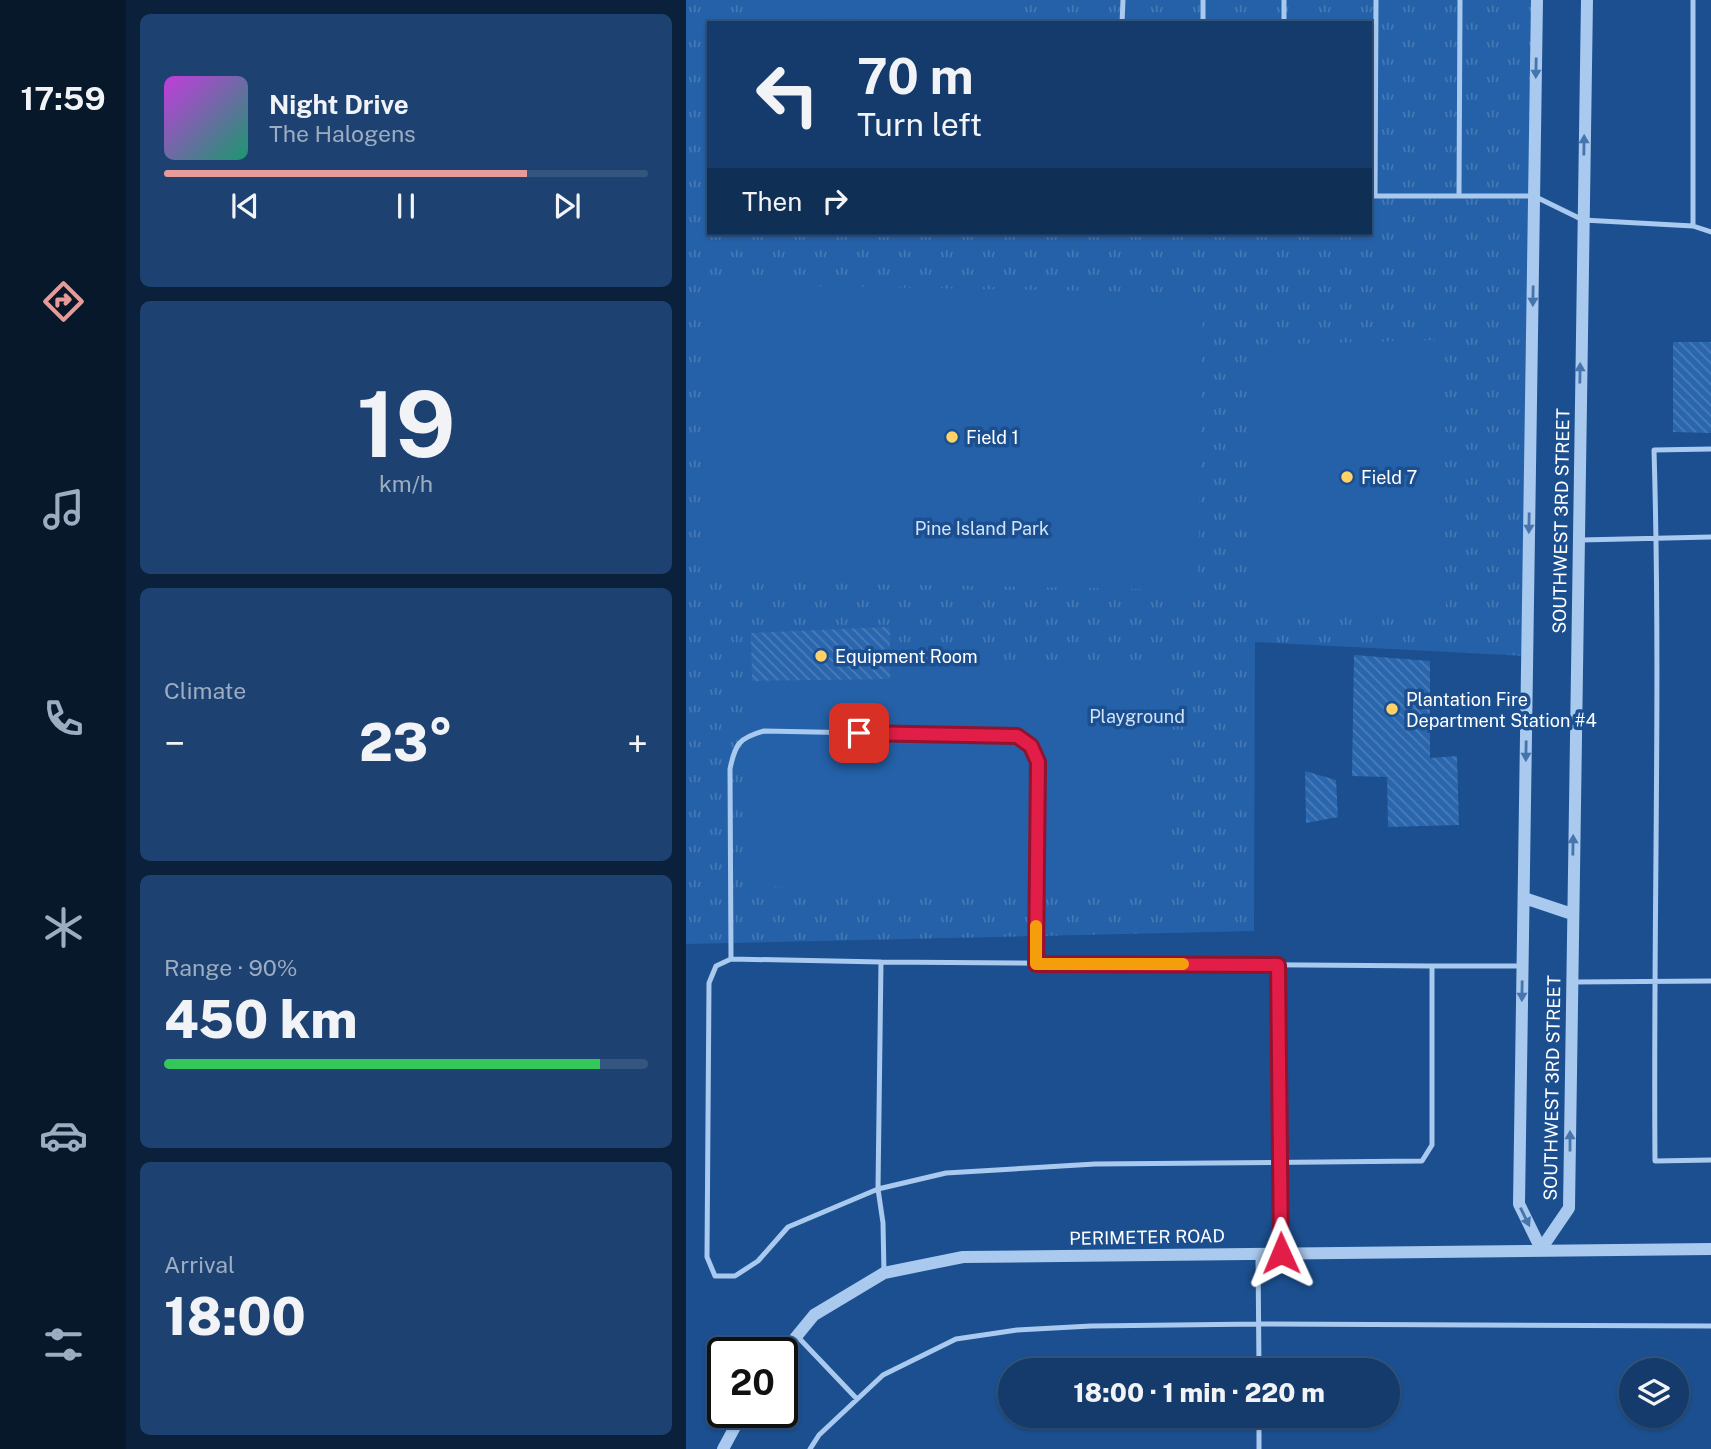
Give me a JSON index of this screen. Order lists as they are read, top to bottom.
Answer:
{
  "streets": {
    "street": ["SOUTHWEST 3RD STREET", "PERIMETER ROAD"]
  },
  "crossings": [
    ["SOUTHWEST 3RD STREET", "PERIMETER ROAD"]
  ],
  "parks": ["Pine Island Park", "Playground"],
  "places": [
    "Field 1",
    "Field 7",
    "Equipment Room",
    "Plantation Fire Department Station #4"
  ],
  "page": {
    "tabs": "17:59",
    "turn": ["70 m", "Turn left"],
    "song": ["Night Drive", "The Halogens"],
    "then": "Then",
    "tile": [
      ["19", "km/h"],
      "Climate",
      ["Range · 90%", "450 km"],
      ["Arrival", "18:00"]
    ],
    "heat": ["−", "23°", "+"],
    "limit": "20",
    "trip": "18:00 · 1 min · 220 m"
  }
}
